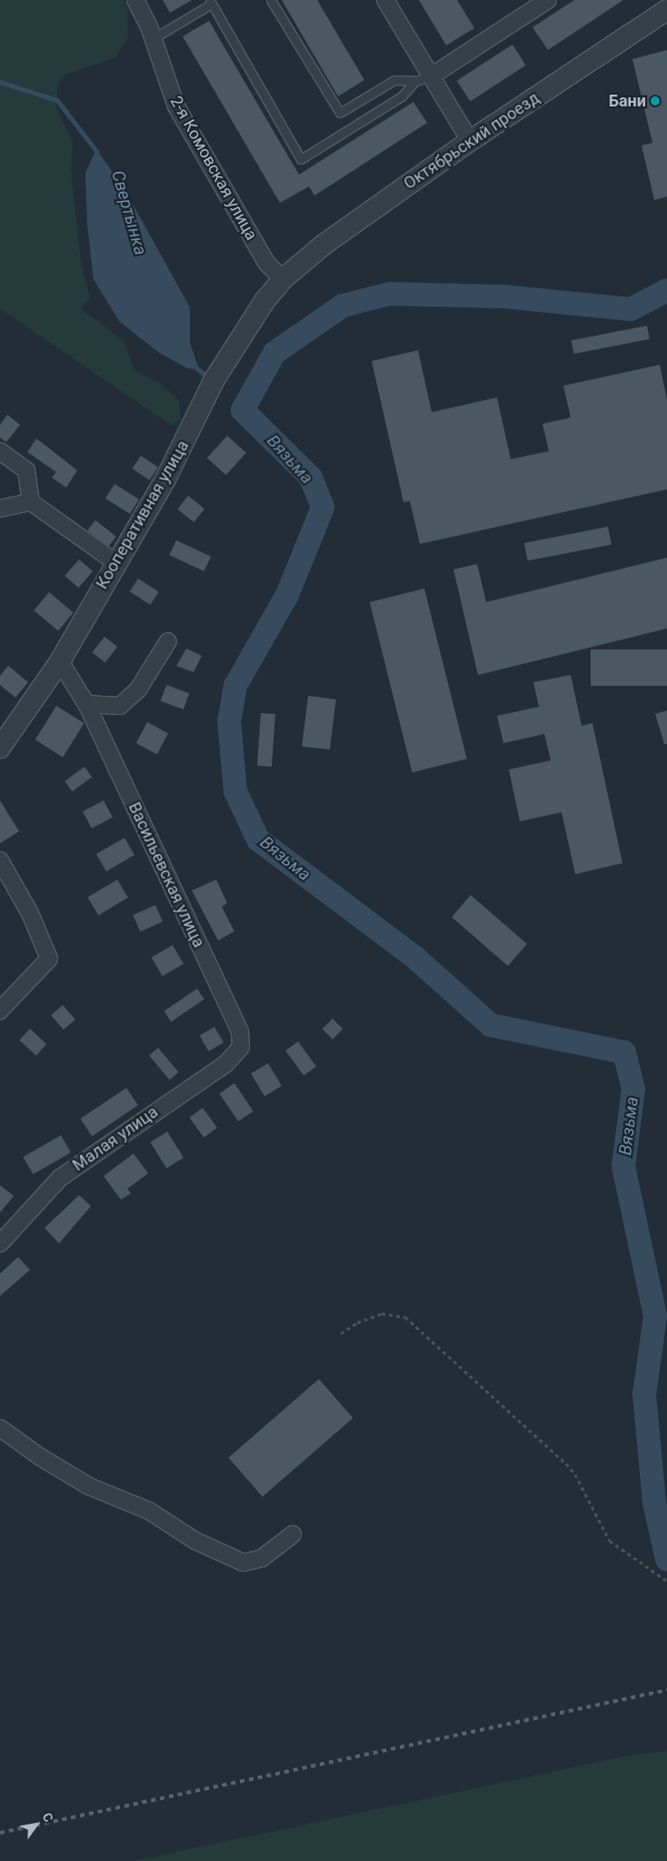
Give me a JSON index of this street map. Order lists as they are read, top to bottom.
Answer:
{
  "streets": {
    "street": [
      "Октябрьский проезд",
      "2-я Комовская улица",
      "Кооперативная улица",
      "Васильевская улица",
      "Малая улица"
    ]
  },
  "crossings": [
    ["Октябрьский проезд", "2-я Комовская улица"],
    ["Октябрьский проезд", "Кооперативная улица"],
    ["2-я Комовская улица", "Кооперативная улица"],
    ["Кооперативная улица", "Васильевская улица"],
    ["Васильевская улица", "Малая улица"]
  ],
  "water": ["Свертынка", "Вязьма"],
  "places": ["Бани"],
  "north": "top right"
}
